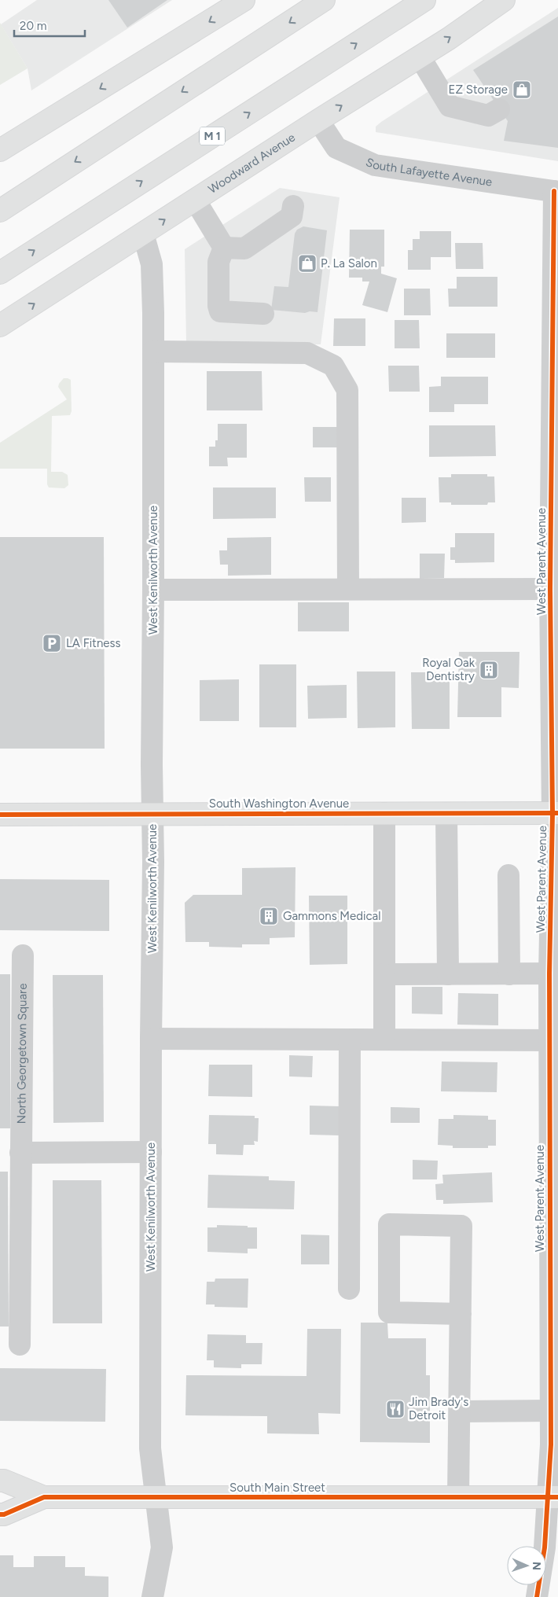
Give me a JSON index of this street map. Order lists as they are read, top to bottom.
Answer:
{
  "streets": {
    "main road": [
      "M 1",
      "Woodward Avenue",
      "South Washington Avenue",
      "South Main Street"
    ],
    "street": [
      "South Lafayette Avenue",
      "West Parent Avenue",
      "West Kenilworth Avenue",
      "North Georgetown Square"
    ]
  },
  "crossings": [
    ["Woodward Avenue", "South Lafayette Avenue"],
    ["Woodward Avenue", "West Kenilworth Avenue"],
    ["South Lafayette Avenue", "West Parent Avenue"],
    ["West Parent Avenue", "South Washington Avenue"],
    ["West Parent Avenue", "South Main Street"],
    ["West Kenilworth Avenue", "South Washington Avenue"],
    ["West Kenilworth Avenue", "South Main Street"]
  ],
  "places": {
    "shop": ["EZ Storage", "P. La Salon"],
    "parking": ["LA Fitness"],
    "building": ["Royal Oak Dentistry", "Gammons Medical"],
    "restaurant": ["Jim Brady's Detroit"]
  },
  "scale_bar": "20 m",
  "north": "right"
}
